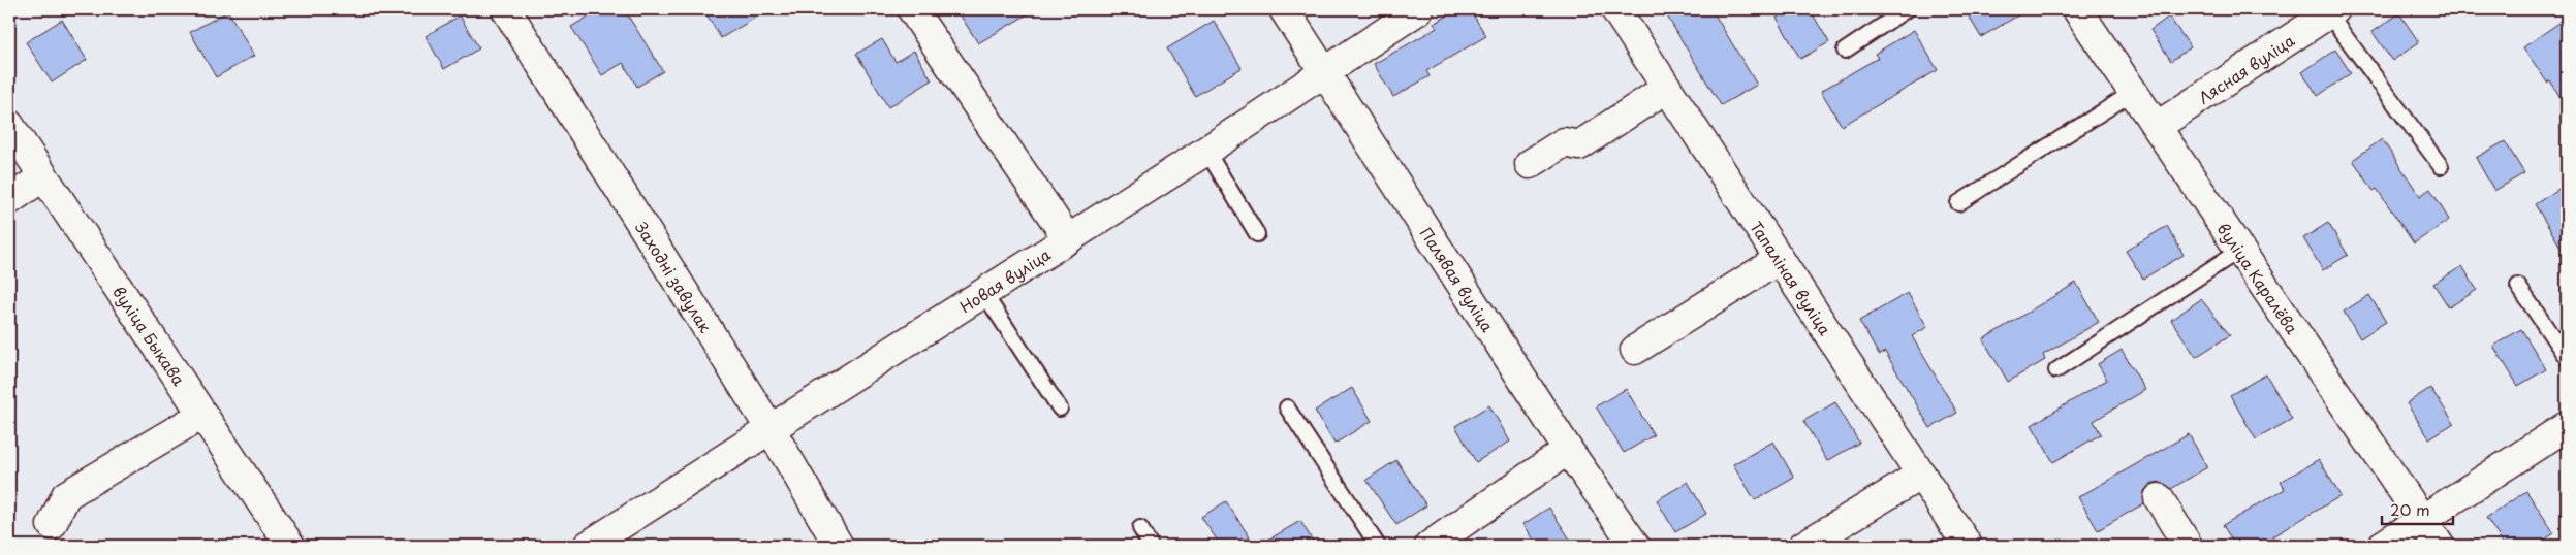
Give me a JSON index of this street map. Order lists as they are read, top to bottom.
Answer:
{
  "streets": {
    "street": [
      "Лясная вуліца",
      "Заходні завулак",
      "Тапаліная вуліца",
      "вуліца Каралёва",
      "Палявая вуліца",
      "Новая вуліца",
      "вуліца Быкава"
    ]
  },
  "crossings": [
    ["Лясная вуліца", "вуліца Каралёва"],
    ["Заходні завулак", "Новая вуліца"],
    ["Палявая вуліца", "Новая вуліца"]
  ],
  "scale_bar": "20 m"
}
